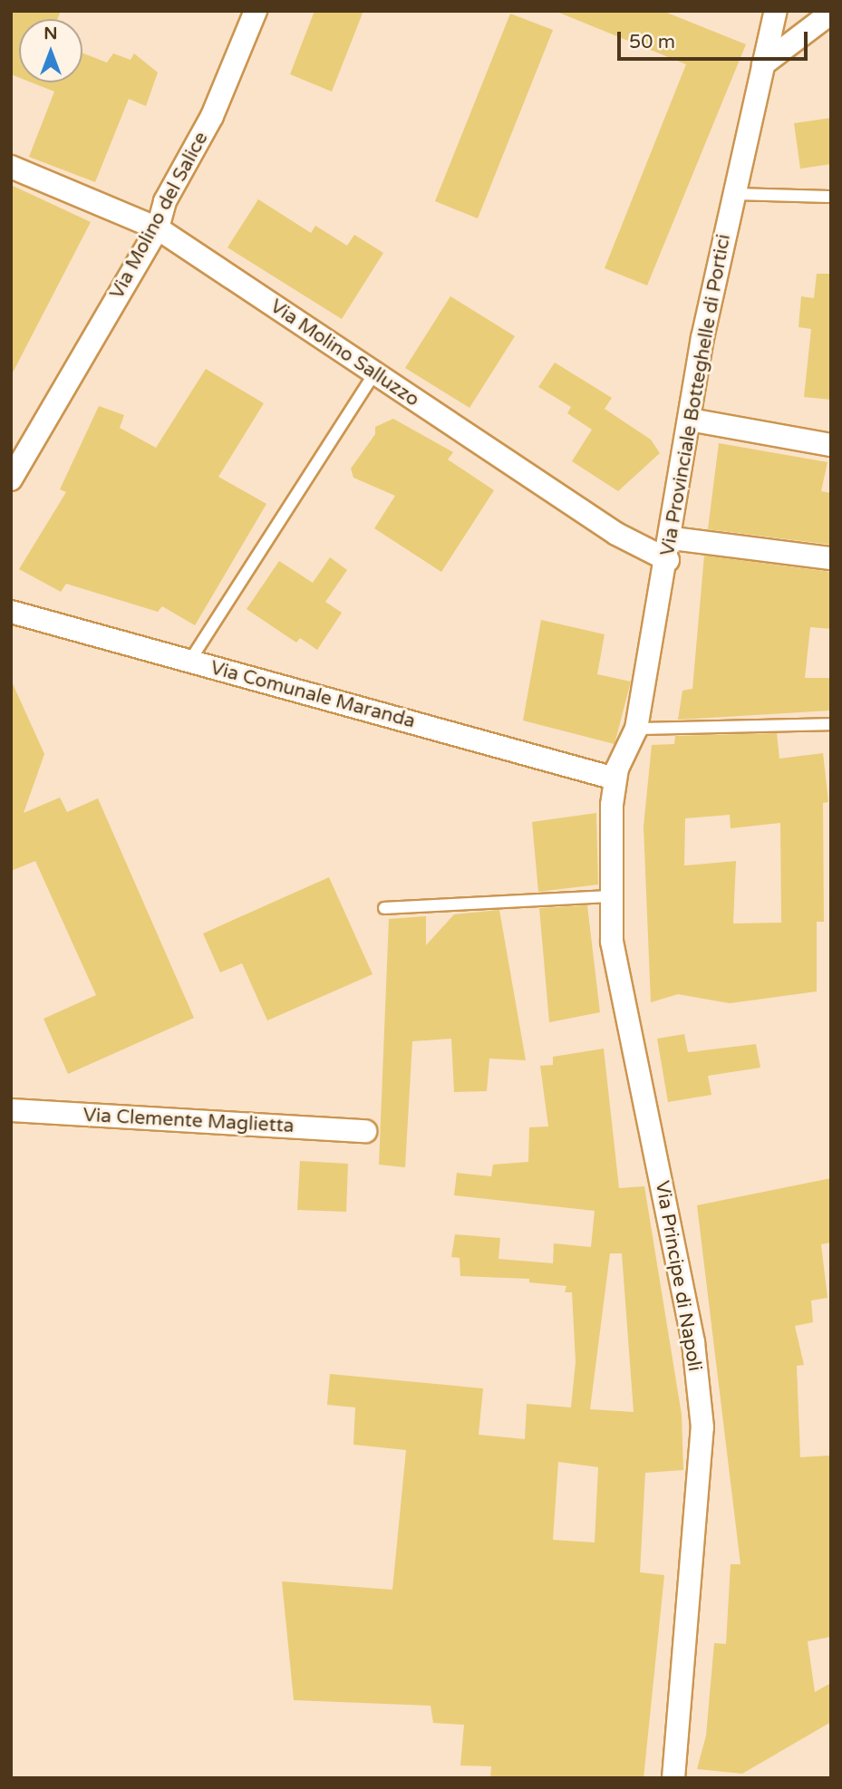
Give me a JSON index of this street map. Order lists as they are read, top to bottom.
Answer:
{
  "streets": {
    "street": [
      "Via Molino del Salice",
      "Via Molino Salluzzo",
      "Via Provinciale Botteghelle di Portici",
      "Via Comunale Maranda",
      "Via Clemente Maglietta",
      "Via Principe di Napoli"
    ]
  },
  "crossings": [
    ["Via Molino del Salice", "Via Molino Salluzzo"],
    ["Via Molino Salluzzo", "Via Provinciale Botteghelle di Portici"],
    ["Via Provinciale Botteghelle di Portici", "Via Comunale Maranda"],
    ["Via Provinciale Botteghelle di Portici", "Via Principe di Napoli"],
    ["Via Comunale Maranda", "Via Principe di Napoli"]
  ],
  "scale_bar": "50 m",
  "north": "top"
}
